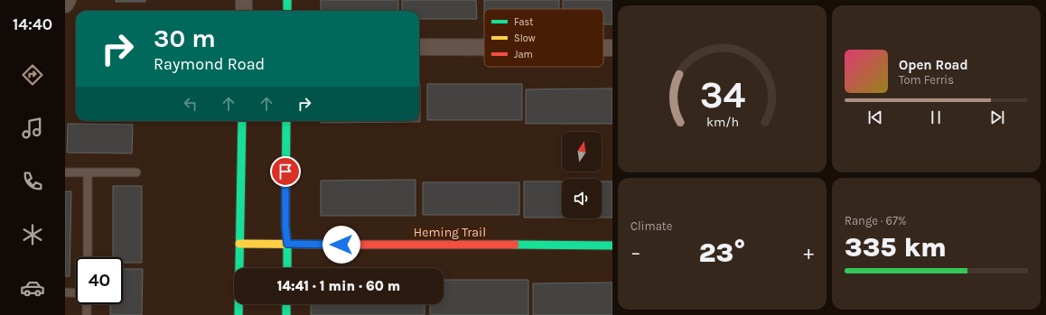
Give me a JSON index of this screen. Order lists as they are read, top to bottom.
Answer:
{
  "streets": {
    "street": ["Heming Trail"]
  },
  "legend": ["Fast", "Slow", "Jam"],
  "north": "top",
  "page": {
    "tabs": "14:40",
    "turn": ["30 m", "Raymond Road"],
    "song": ["Open Road", "Tom Ferris"],
    "tile": [
      "Climate",
      ["Range · 67%", "335 km"]
    ],
    "heat": ["−", "23°", "+"],
    "limit": "40",
    "trip": "14:41 · 1 min · 60 m",
    "gauge": ["34", "km/h"]
  }
}
